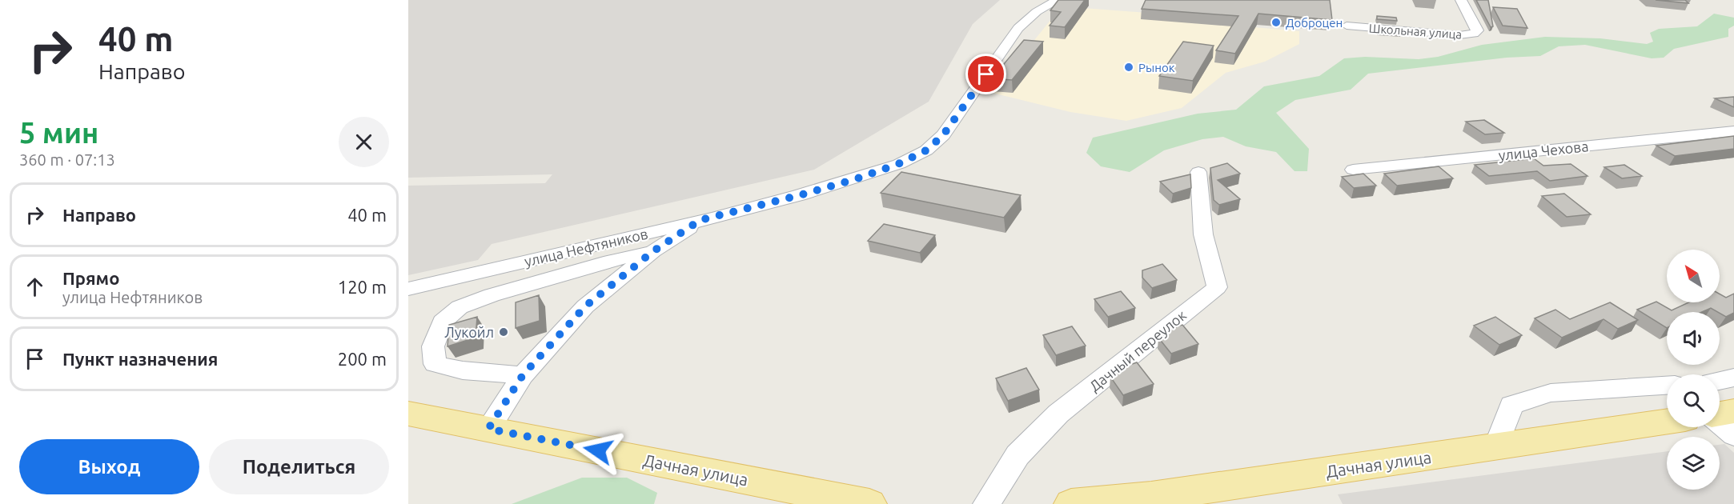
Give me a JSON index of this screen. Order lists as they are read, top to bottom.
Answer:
{
  "streets": {
    "main road": ["Дачная улица"],
    "street": [
      "Школьная улица",
      "улица Чехова",
      "улица Нефтяников",
      "Дачный переулок"
    ]
  },
  "places": ["Доброцен", "Рынок", "Лукойл"],
  "north": "top left",
  "page": {
    "turn": ["40 m", "Направо"],
    "heading": ["5 мин", "360 m · 07:13"],
    "list": [
      {
        "name": "Направо",
        "value": "40 m"
      },
      {
        "name": "Прямо",
        "note": "улица Нефтяников",
        "value": "120 m"
      },
      {
        "name": "Пункт назначения",
        "value": "200 m"
      }
    ],
    "buttons": ["Выход", "Поделиться"]
  }
}
